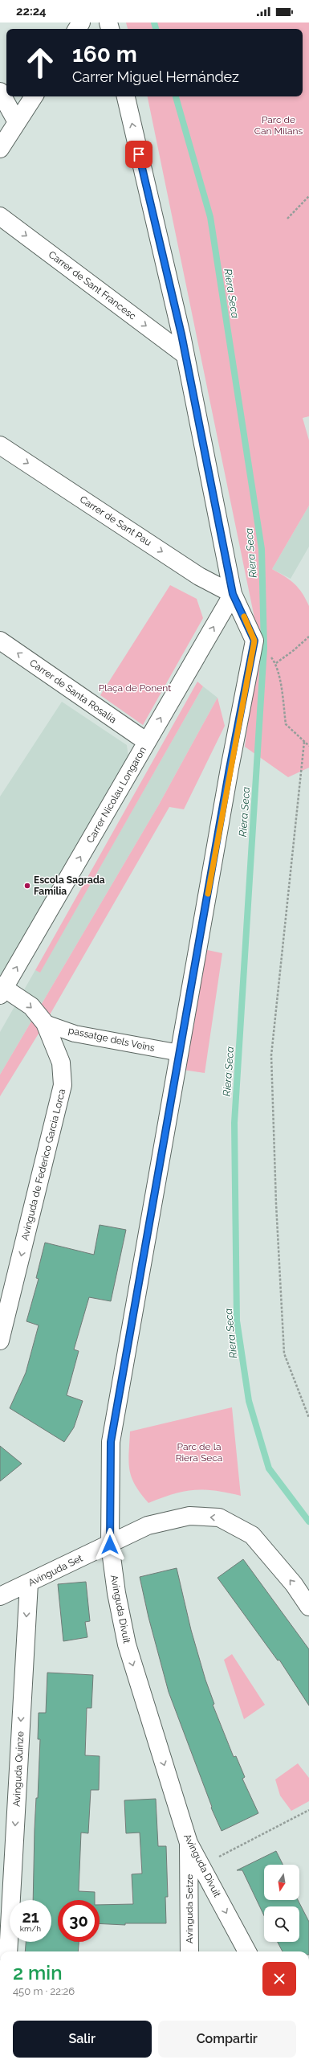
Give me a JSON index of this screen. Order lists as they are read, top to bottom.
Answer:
{
  "streets": {
    "street": [
      "Carrer de Sant Francesc",
      "Carrer de Sant Pau",
      "Carrer de Santa Rosalia",
      "Carrer Nicolau Longaron",
      "passatge dels Veïns",
      "Avinguda de Federico Garcia Lorca",
      "Avinguda Set",
      "Avinguda Divuit",
      "Avinguda Quinze",
      "Avinguda Setze"
    ]
  },
  "crossings": [
    ["Carrer de Sant Pau", "Carrer Nicolau Longaron"],
    ["Carrer de Santa Rosalia", "Carrer Nicolau Longaron"],
    ["Carrer Nicolau Longaron", "Avinguda de Federico Garcia Lorca"],
    ["passatge dels Veïns", "Avinguda de Federico Garcia Lorca"],
    ["passatge dels Veïns", "Avinguda Divuit"],
    ["Avinguda Set", "Avinguda Divuit"],
    ["Avinguda Set", "Avinguda Quinze"],
    ["Avinguda Divuit", "Avinguda Setze"]
  ],
  "one_way": [
    "Carrer de Sant Francesc",
    "Carrer de Sant Pau",
    "Carrer de Santa Rosalia",
    "Carrer Nicolau Longaron",
    "Avinguda de Federico Garcia Lorca",
    "Avinguda Set",
    "Avinguda Quinze"
  ],
  "water": ["Riera Seca"],
  "parks": ["Parc de Can Milans", "Plaça de Ponent", "Parc de la Riera Seca"],
  "places": ["Escola Sagrada Familia"],
  "north": "bottom",
  "page": {
    "status": "22:24",
    "turn": ["160 m", "Carrer Miguel Hernández"],
    "speed": "21 km/h",
    "limit": "30",
    "heading": ["2 min", "450 m · 22:26"],
    "buttons": ["Salir", "Compartir"]
  }
}
